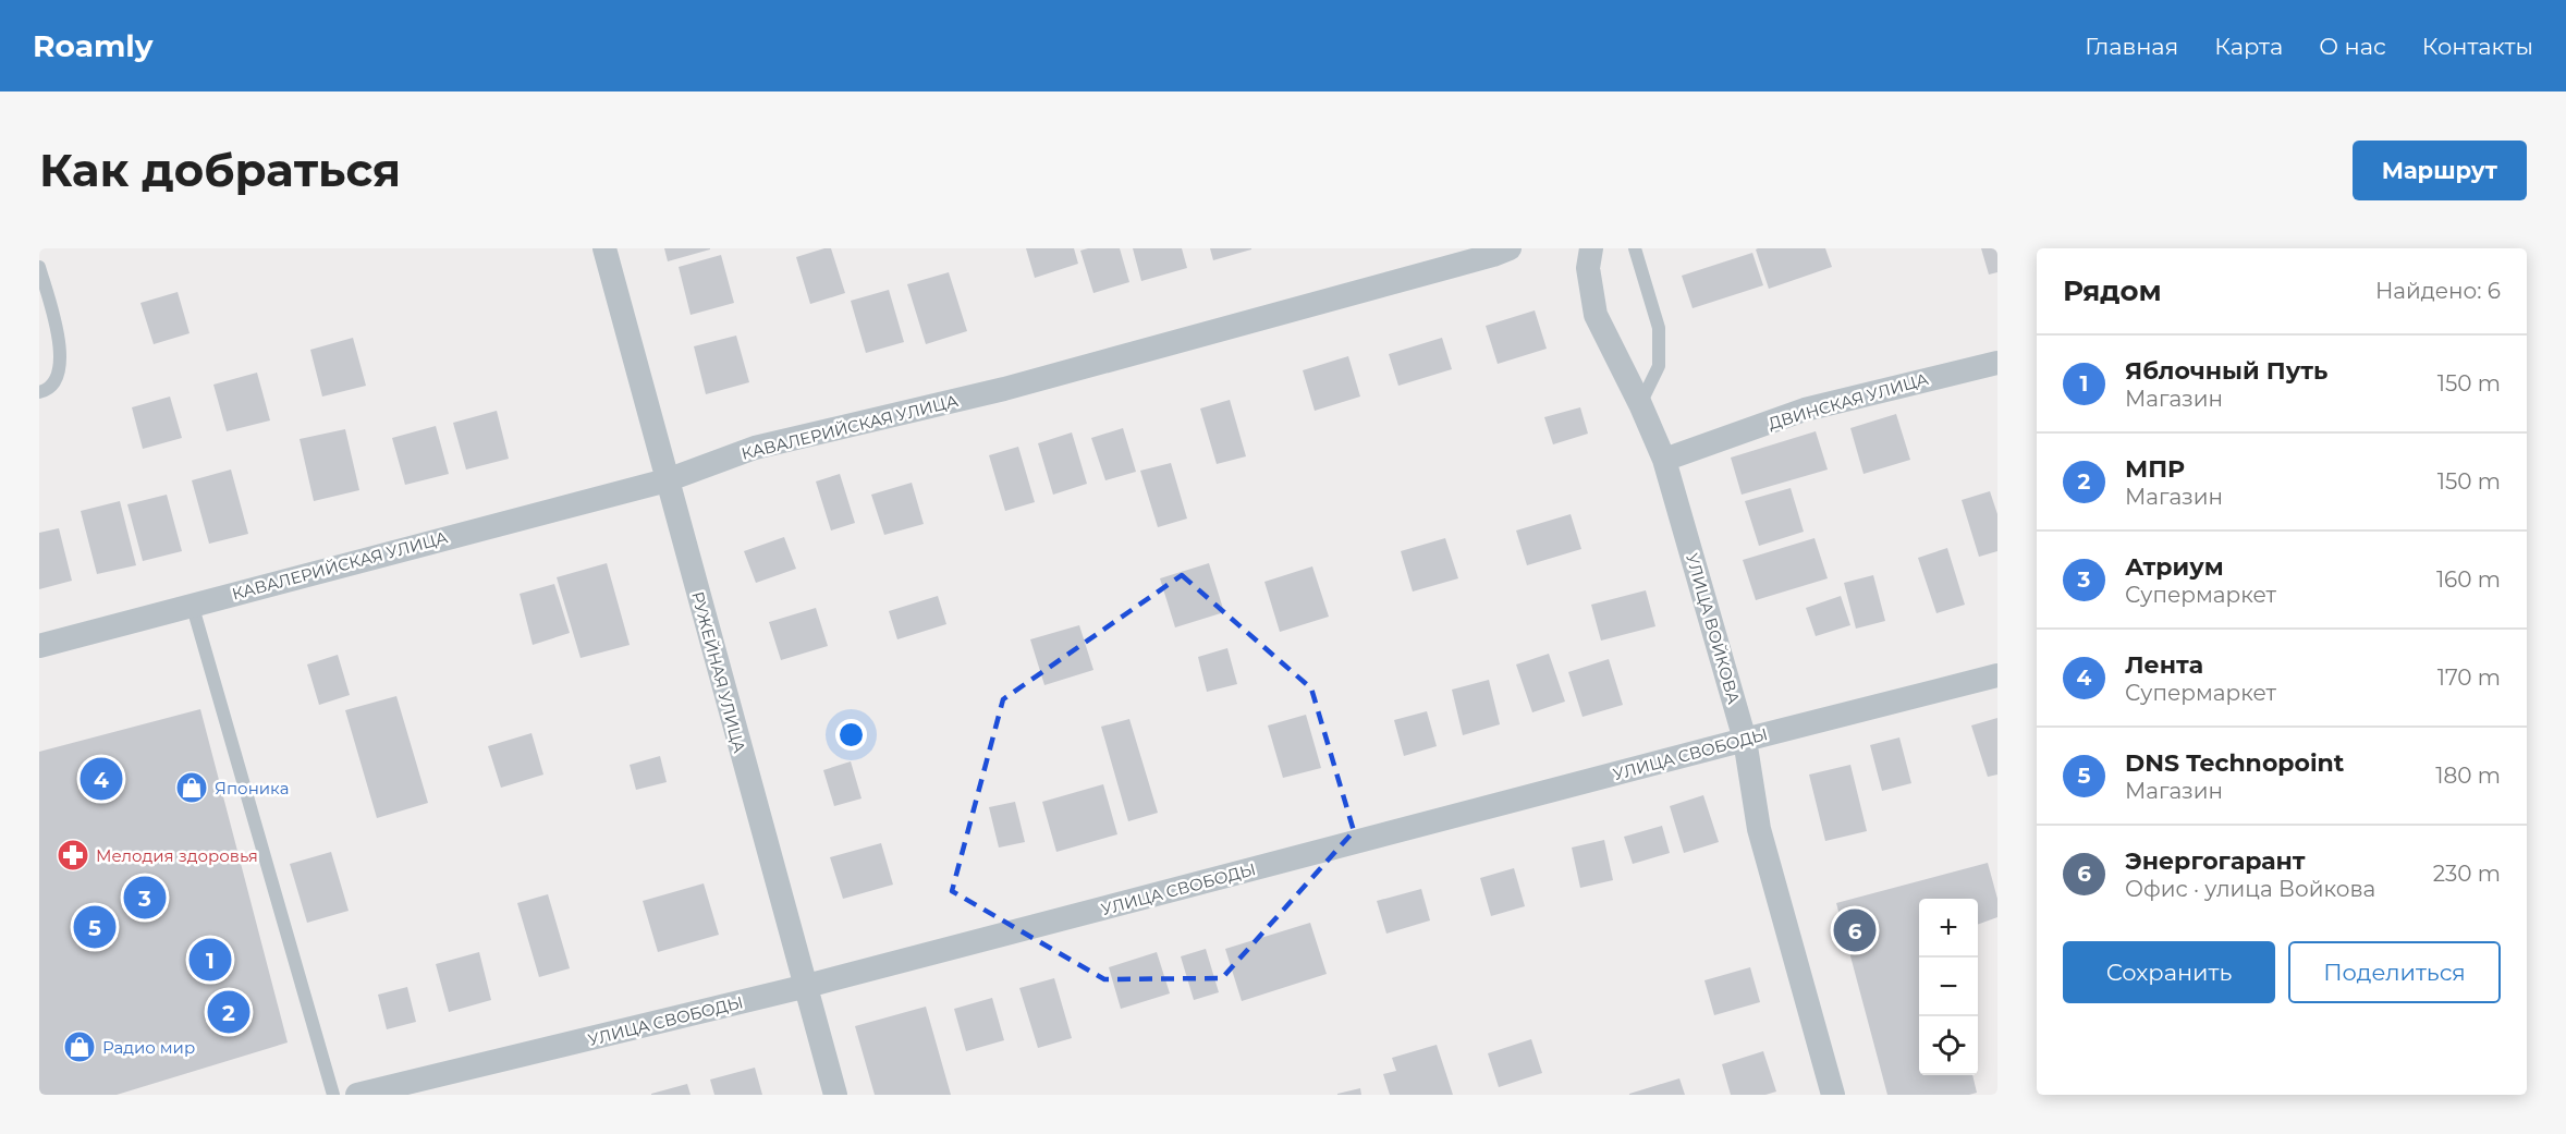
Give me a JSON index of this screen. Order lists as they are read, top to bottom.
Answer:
{
  "streets": {
    "street": [
      "ДВИНСКАЯ УЛИЦА",
      "КАВАЛЕРИЙСКАЯ УЛИЦА",
      "УЛИЦА ВОЙКОВА",
      "РУЖЕЙНАЯ УЛИЦА",
      "УЛИЦА СВОБОДЫ"
    ]
  },
  "crossings": [
    ["ДВИНСКАЯ УЛИЦА", "УЛИЦА ВОЙКОВА"],
    ["КАВАЛЕРИЙСКАЯ УЛИЦА", "РУЖЕЙНАЯ УЛИЦА"],
    ["УЛИЦА ВОЙКОВА", "УЛИЦА СВОБОДЫ"],
    ["РУЖЕЙНАЯ УЛИЦА", "УЛИЦА СВОБОДЫ"]
  ],
  "places": {
    "shop": ["Японика", "Радио мир"],
    "pharmacy": ["Мелодия здоровья"]
  },
  "page": {
    "header": "Roamly",
    "nav": [
      "Главная",
      "Карта",
      "О нас",
      "Контакты"
    ],
    "buttons": [
      "Маршрут",
      ["Сохранить", "Поделиться"]
    ],
    "title": "Как добраться",
    "heading": ["Рядом", "Найдено: 6"],
    "list": [
      {
        "mark": "1",
        "name": "Яблочный Путь",
        "note": "Магазин",
        "value": "150 m"
      },
      {
        "mark": "2",
        "name": "МПР",
        "note": "Магазин",
        "value": "150 m"
      },
      {
        "mark": "3",
        "name": "Атриум",
        "note": "Супермаркет",
        "value": "160 m"
      },
      {
        "mark": "4",
        "name": "Лента",
        "note": "Супермаркет",
        "value": "170 m"
      },
      {
        "mark": "5",
        "name": "DNS Technopoint",
        "note": "Магазин",
        "value": "180 m"
      },
      {
        "mark": "6",
        "name": "Энергогарант",
        "note": "Офис · улица Войкова",
        "value": "230 m"
      }
    ],
    "pins": [
      "4",
      "3",
      "5",
      "6",
      "1",
      "2"
    ],
    "map_buttons": ["+", "−"]
  }
}
